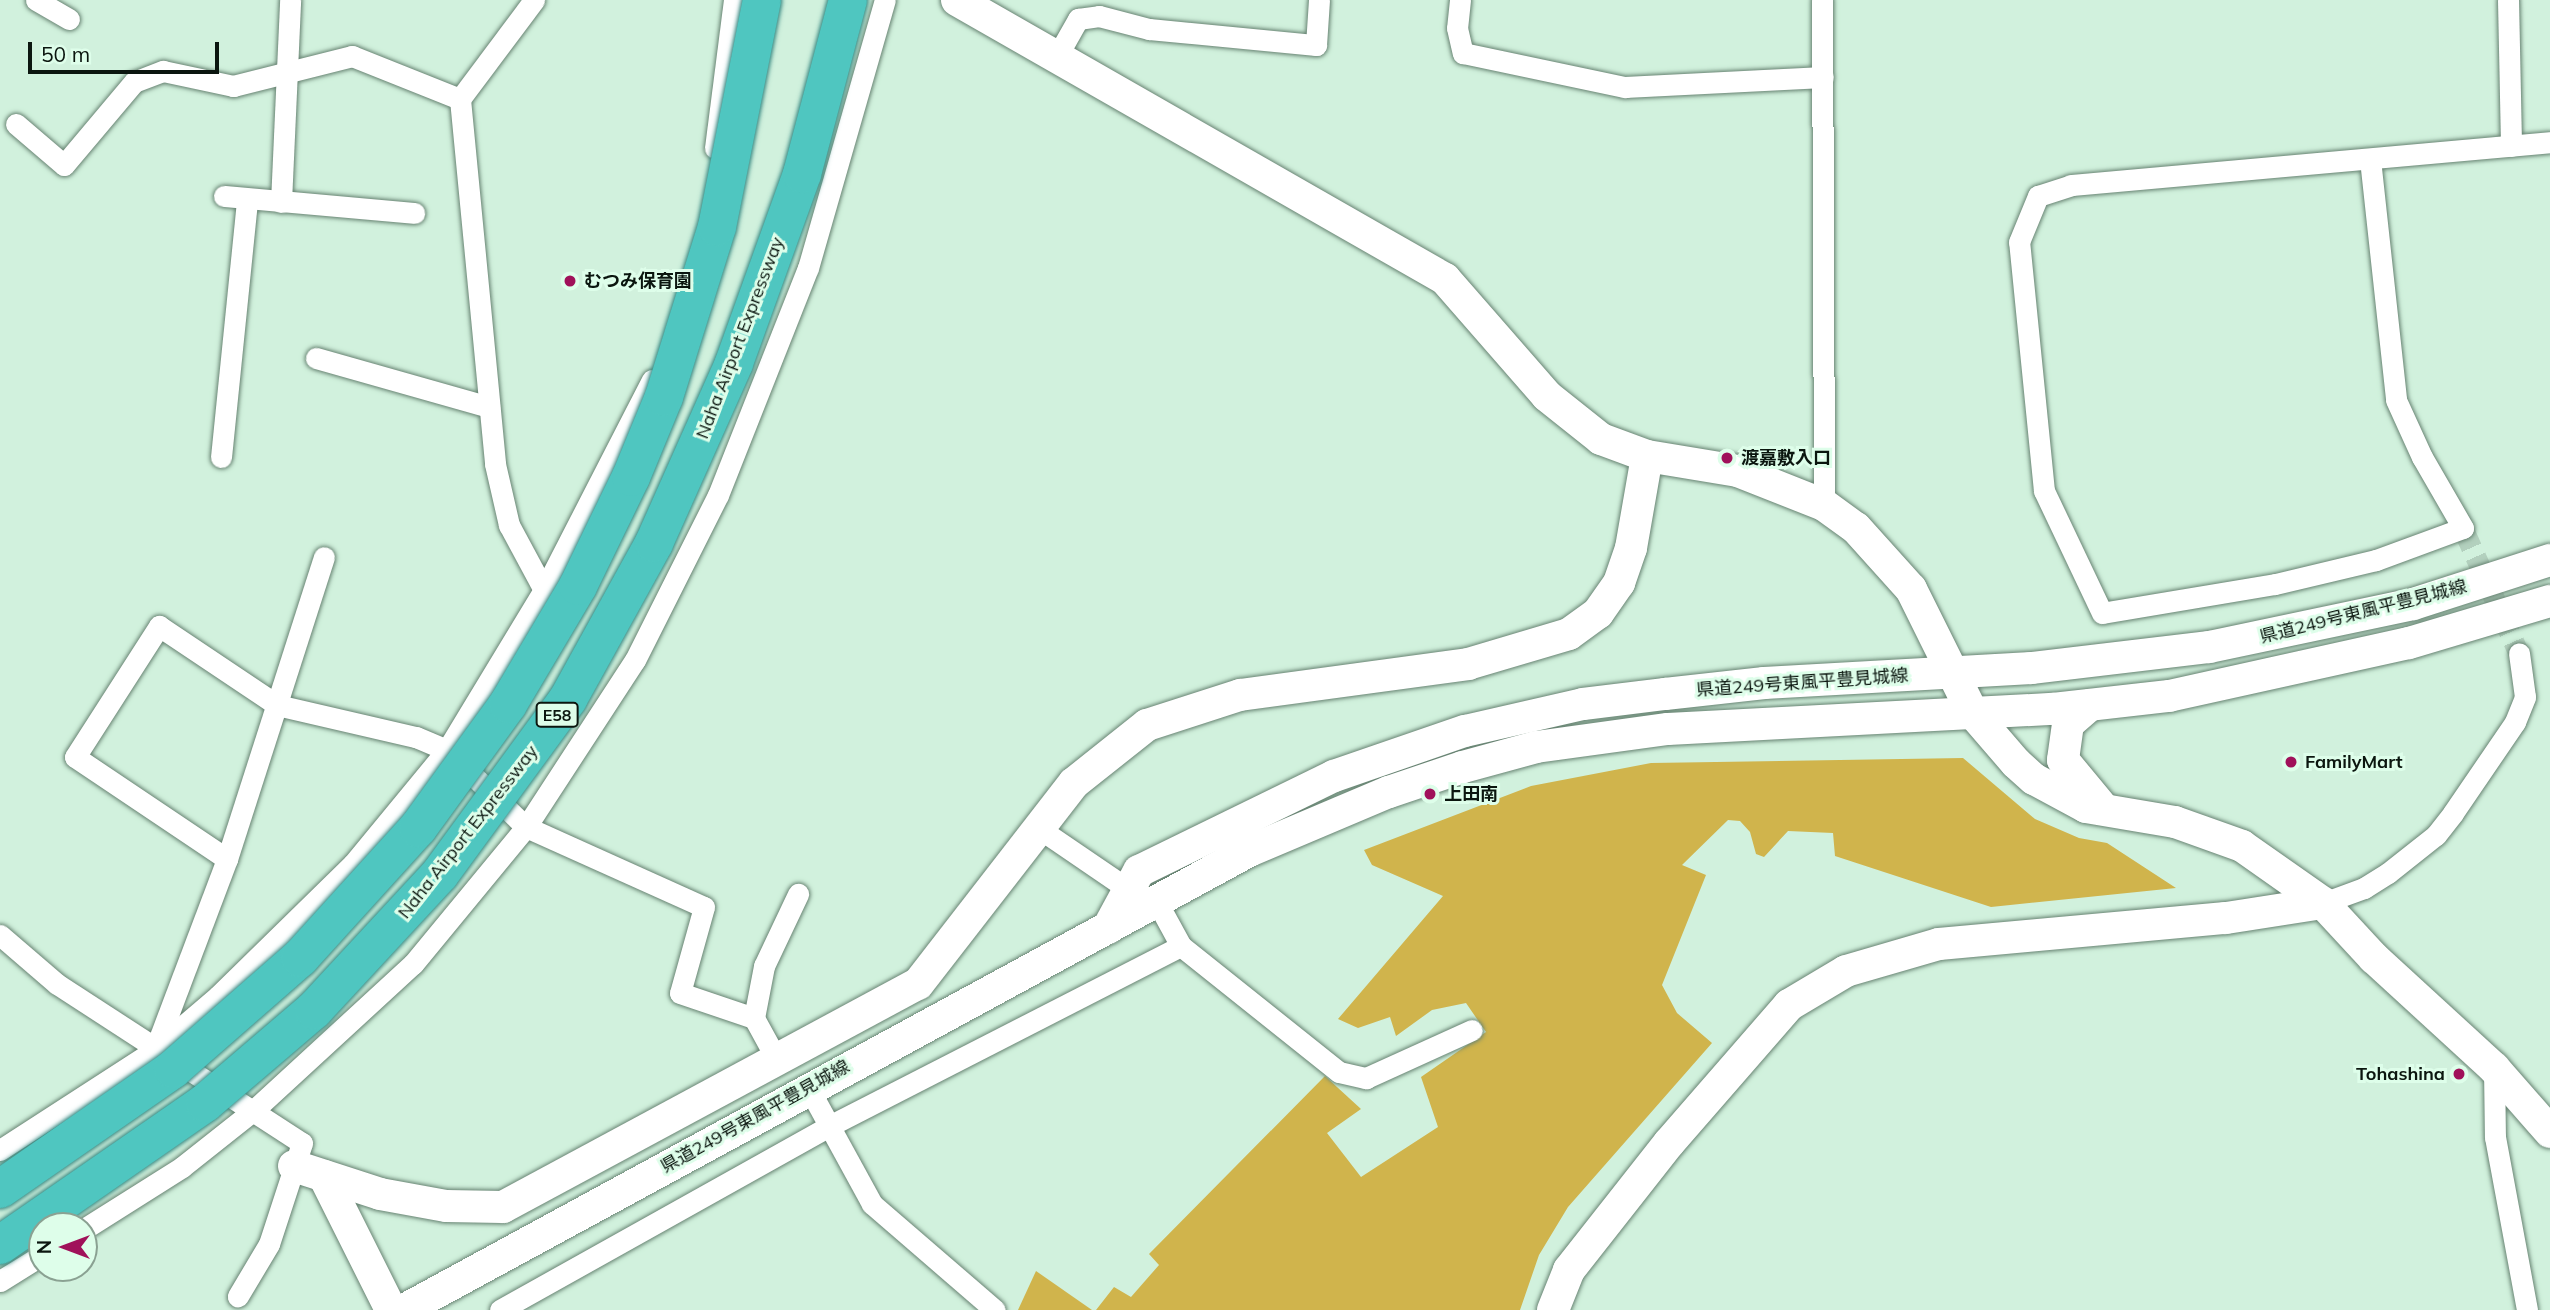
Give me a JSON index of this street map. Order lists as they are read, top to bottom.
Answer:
{
  "streets": {
    "highway": ["Naha Airport Expressway", "E58"],
    "street": ["県道249号東風平豊見城線"]
  },
  "places": [
    "むつみ保育園",
    "渡嘉敷入口",
    "FamilyMart",
    "上田南",
    "Tohashina"
  ],
  "scale_bar": "50 m",
  "north": "left"
}
